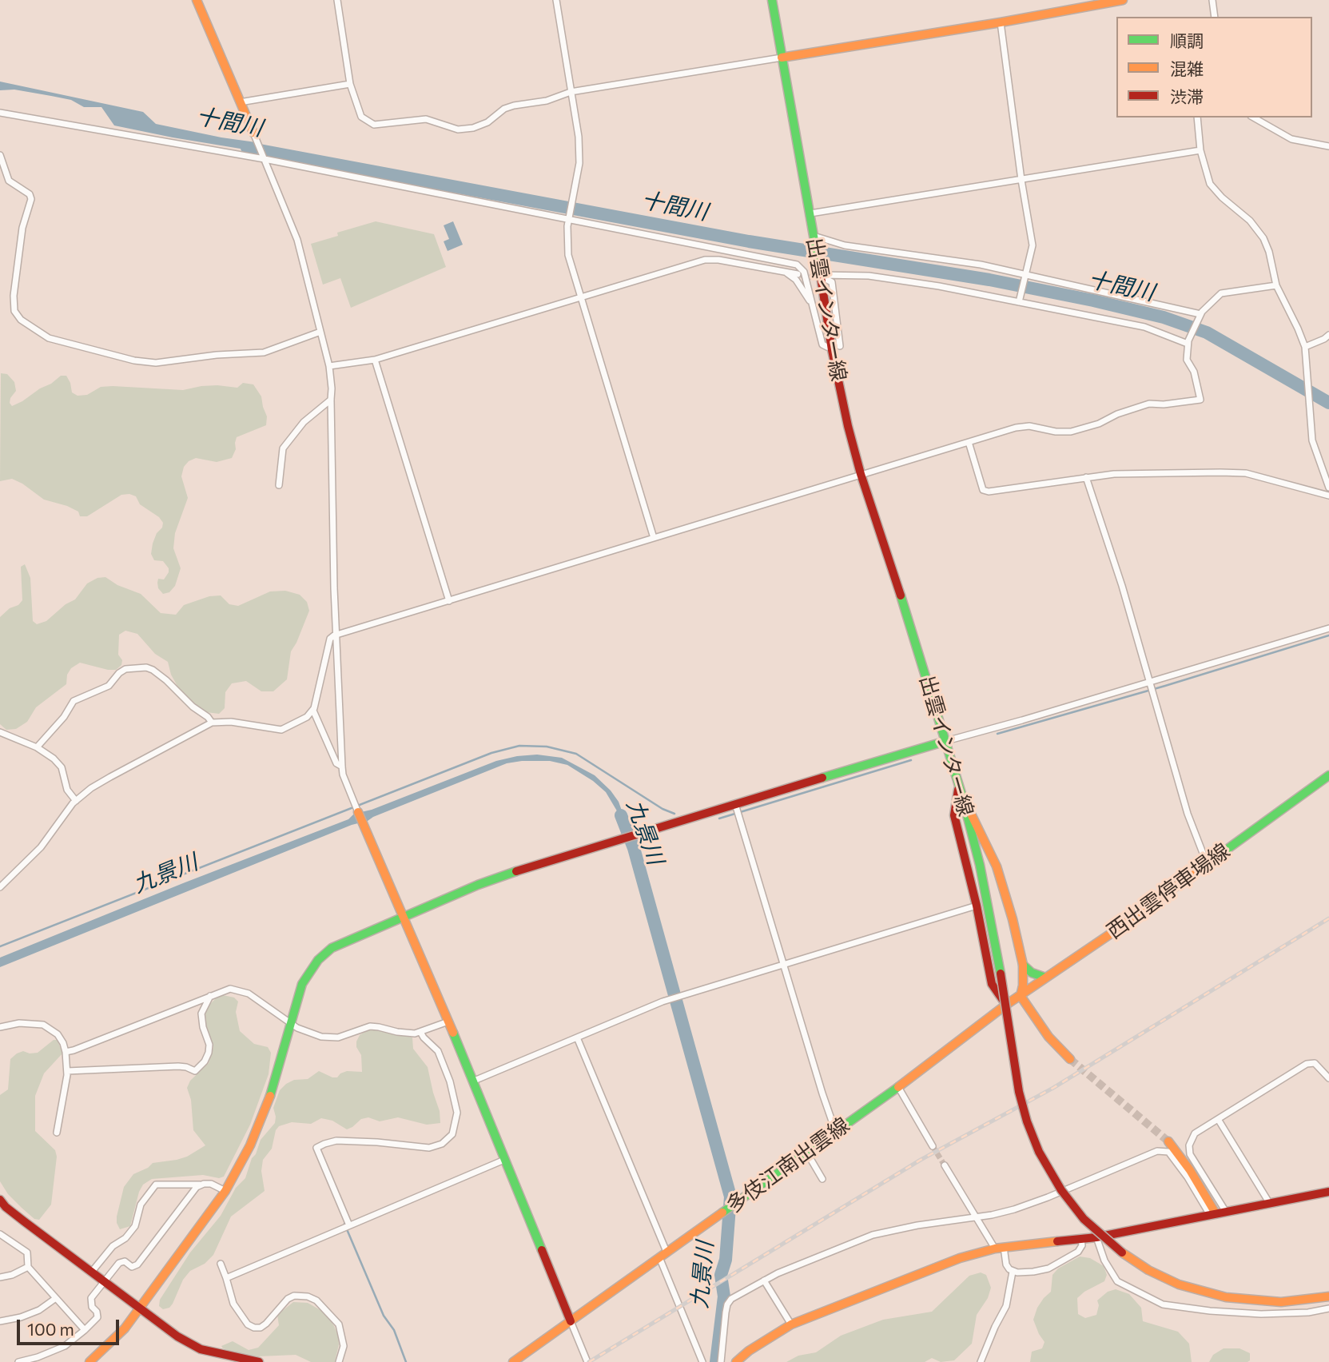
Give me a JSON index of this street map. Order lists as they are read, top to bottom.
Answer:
{
  "streets": {
    "street": ["出雲インター線", "西出雲停車場線", "多伎江南出雲線"]
  },
  "crossings": [
    ["西出雲停車場線", "多伎江南出雲線"]
  ],
  "water": ["十間川", "九景川"],
  "legend": ["順調", "混雑", "渋滞"],
  "scale_bar": "100 m"
}
